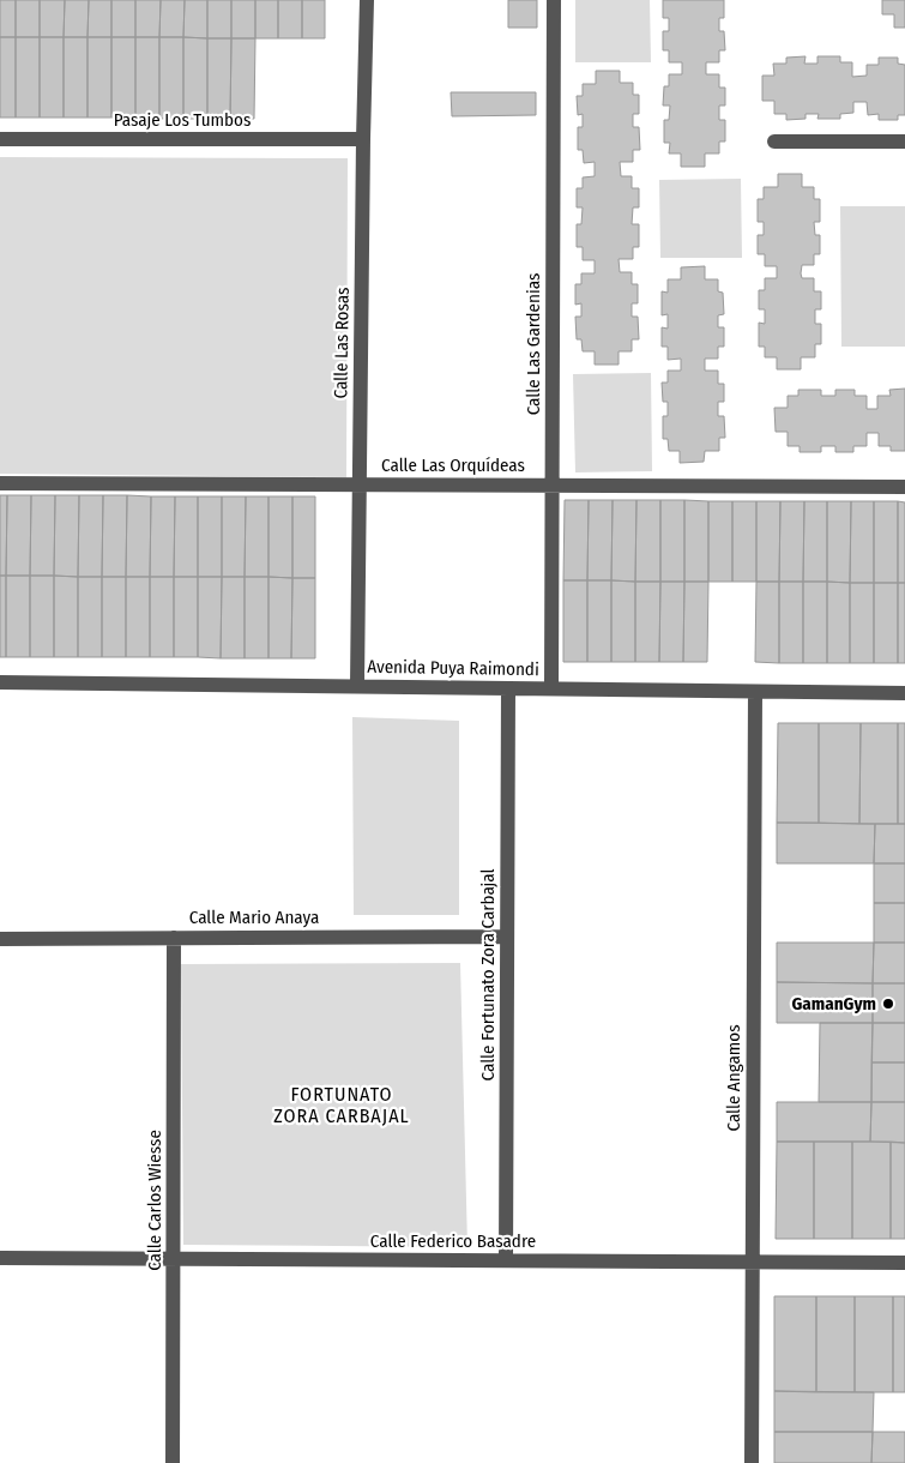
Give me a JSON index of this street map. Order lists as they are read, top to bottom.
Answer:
{
  "streets": {
    "street": [
      "Pasaje Los Tumbos",
      "Calle Las Rosas",
      "Calle Las Gardenias",
      "Calle Las Orquídeas",
      "Avenida Puya Raimondi",
      "Calle Mario Anaya",
      "Calle Fortunato Zora Carbajal",
      "Calle Angamos",
      "Calle Carlos Wiesse",
      "Calle Federico Basadre"
    ]
  },
  "crossings": [
    ["Pasaje Los Tumbos", "Calle Las Rosas"],
    ["Calle Las Rosas", "Calle Las Orquídeas"],
    ["Calle Las Rosas", "Avenida Puya Raimondi"],
    ["Calle Las Gardenias", "Calle Las Orquídeas"],
    ["Calle Las Gardenias", "Avenida Puya Raimondi"],
    ["Avenida Puya Raimondi", "Calle Fortunato Zora Carbajal"],
    ["Avenida Puya Raimondi", "Calle Angamos"],
    ["Calle Mario Anaya", "Calle Fortunato Zora Carbajal"],
    ["Calle Mario Anaya", "Calle Carlos Wiesse"],
    ["Calle Fortunato Zora Carbajal", "Calle Federico Basadre"],
    ["Calle Angamos", "Calle Federico Basadre"],
    ["Calle Carlos Wiesse", "Calle Federico Basadre"]
  ],
  "districts": ["FORTUNATO ZORA CARBAJAL"],
  "places": ["GamanGym"]
}
